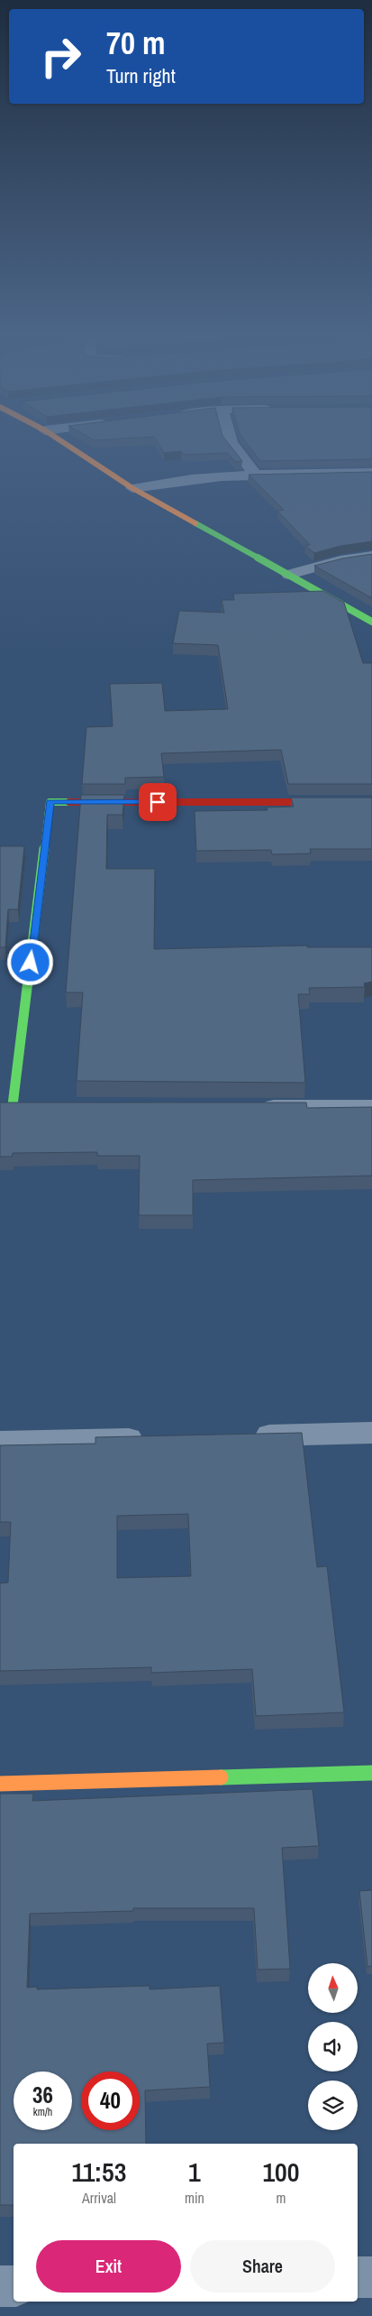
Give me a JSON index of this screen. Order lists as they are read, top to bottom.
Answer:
{
  "north": "top",
  "page": {
    "turn": ["70 m", "Turn right"],
    "speed": "36 km/h",
    "limit": "40",
    "eta": [
      "11:53",
      "Arrival",
      "1",
      "min",
      "100",
      "m"
    ],
    "buttons": ["Exit", "Share"]
  }
}
